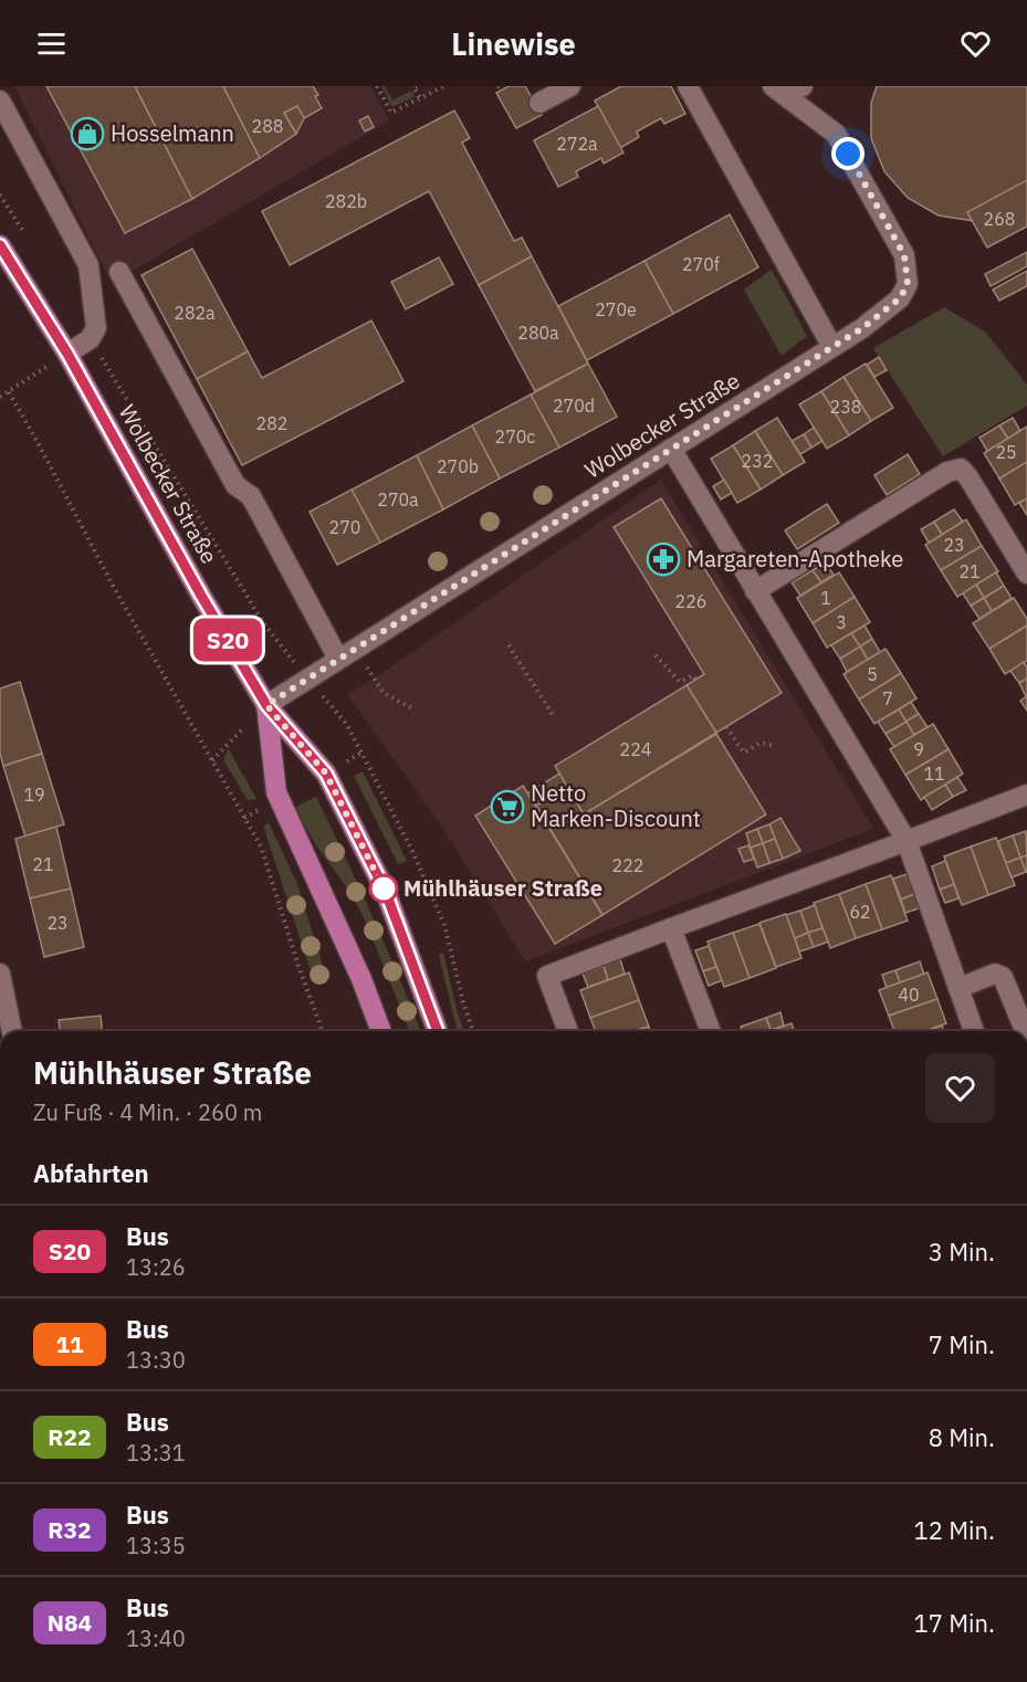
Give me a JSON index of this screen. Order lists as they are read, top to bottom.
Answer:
{
  "streets": {
    "main road": ["Wolbecker Straße"]
  },
  "places": {
    "shop": ["Hosselmann"],
    "pharmacy": ["Margareten-Apotheke"],
    "supermarket": ["Netto Marken-Discount"],
    "other": ["Mühlhäuser Straße"]
  },
  "lines": ["bus line S20"],
  "house_numbers": [
    "288",
    "272a",
    "282b",
    "268",
    "270f",
    "270e",
    "282a",
    "280a",
    "270d",
    "238",
    "282",
    "270c",
    "25",
    "232",
    "270b",
    "270a",
    "270",
    "23",
    "21",
    "1",
    "226",
    "3",
    "5",
    "7",
    "224",
    "9",
    "11",
    "19",
    "21",
    "222",
    "62",
    "23",
    "40"
  ],
  "page": {
    "header": "Linewise",
    "on_map": "S20",
    "heading": [
      ["Mühlhäuser Straße", "Zu Fuß · 4 Min. · 260 m"],
      "Abfahrten"
    ],
    "list": [
      {
        "mark": "S20",
        "name": "Bus",
        "note": "13:26",
        "value": "3 Min."
      },
      {
        "mark": "11",
        "name": "Bus",
        "note": "13:30",
        "value": "7 Min."
      },
      {
        "mark": "R22",
        "name": "Bus",
        "note": "13:31",
        "value": "8 Min."
      },
      {
        "mark": "R32",
        "name": "Bus",
        "note": "13:35",
        "value": "12 Min."
      },
      {
        "mark": "N84",
        "name": "Bus",
        "note": "13:40",
        "value": "17 Min."
      }
    ]
  }
}
